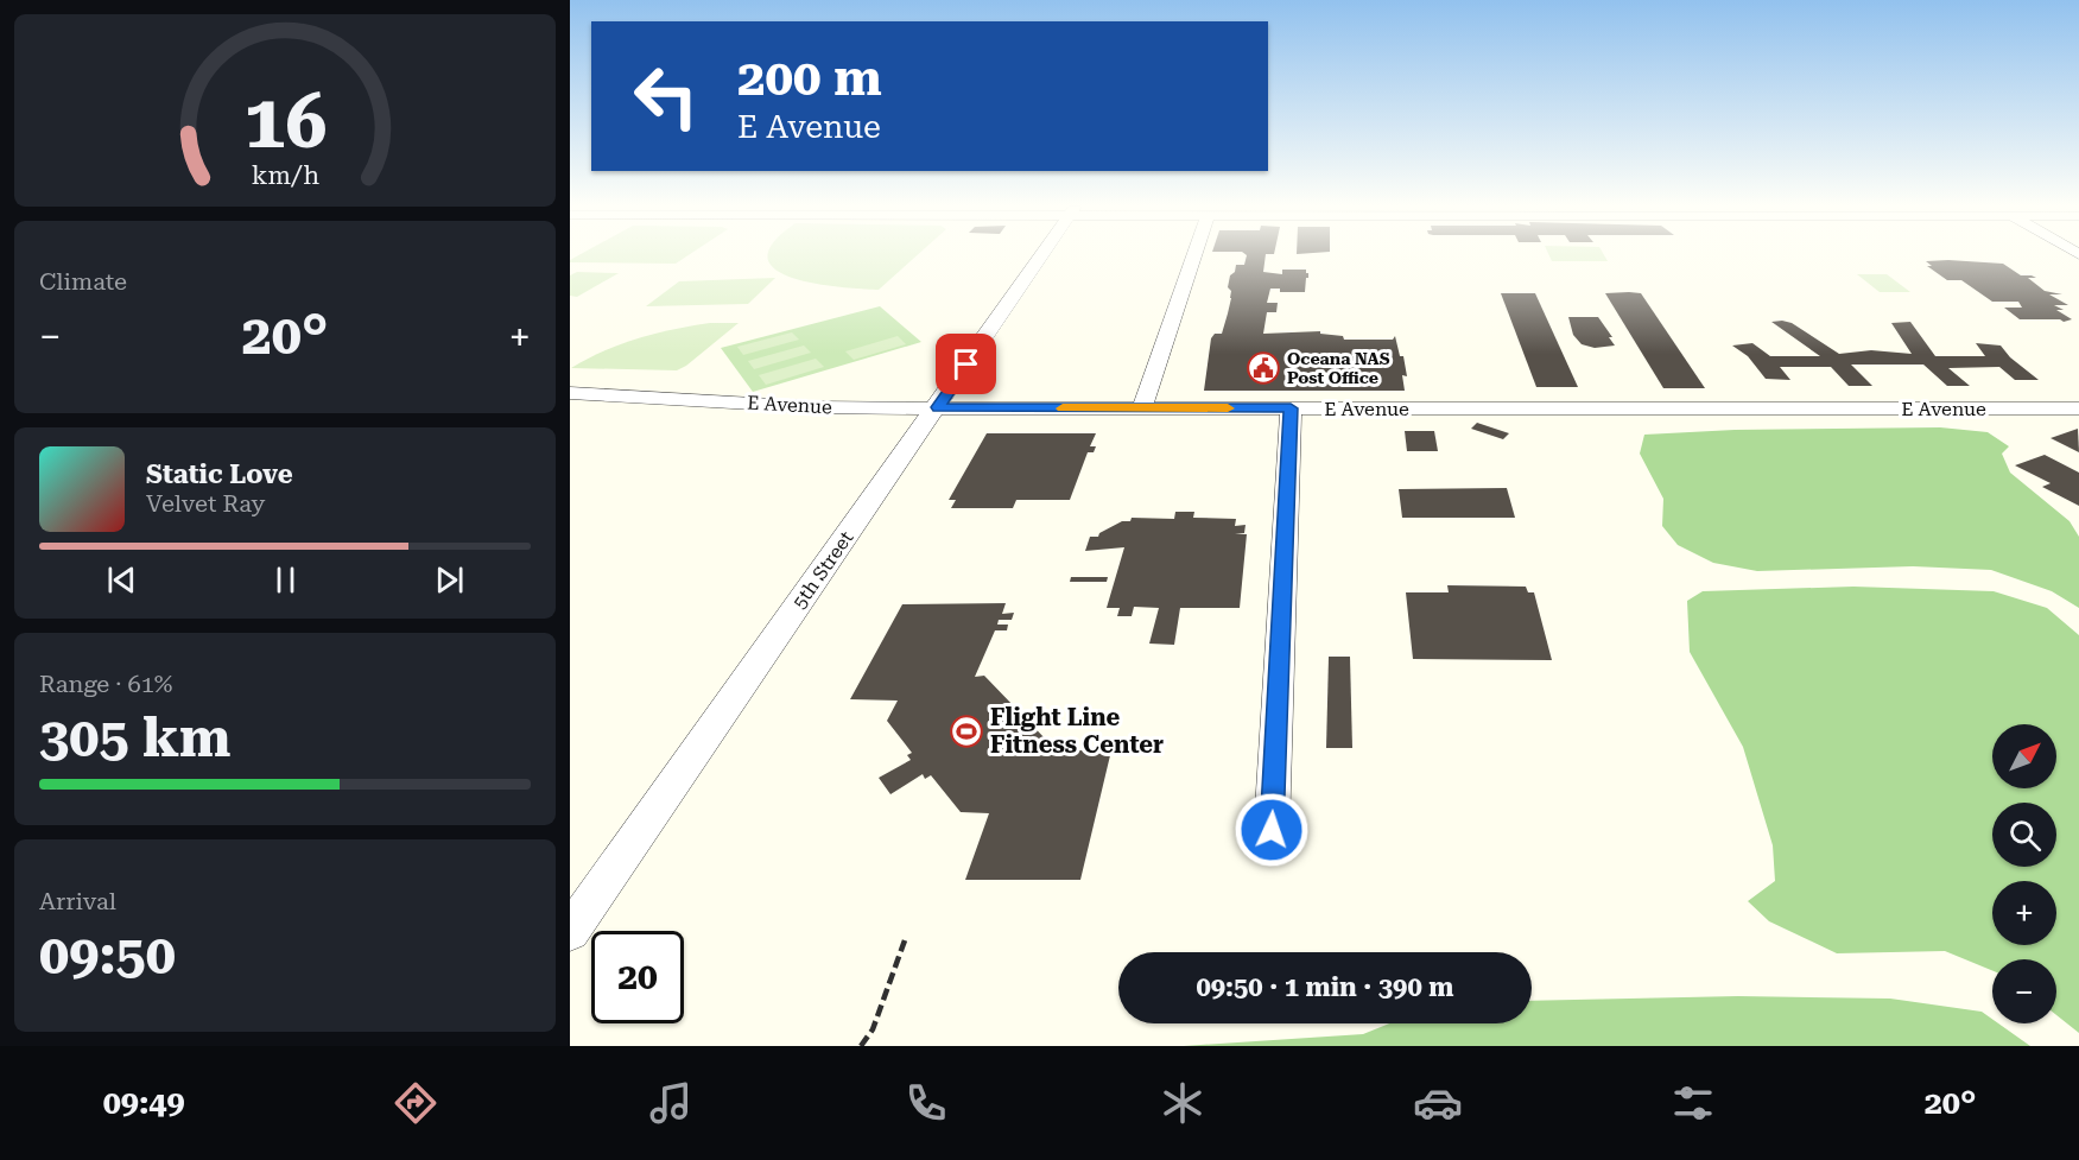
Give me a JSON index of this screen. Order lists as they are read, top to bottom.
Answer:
{
  "streets": {
    "street": ["E Avenue", "5th Street"]
  },
  "crossings": [
    ["E Avenue", "5th Street"]
  ],
  "places": {
    "public building": ["Oceana NAS Post Office"],
    "sports": ["Flight Line Fitness Center"]
  },
  "north": "top right",
  "page": {
    "turn": ["200 m", "E Avenue"],
    "tile": [
      "Climate",
      ["Range · 61%", "305 km"],
      ["Arrival", "09:50"]
    ],
    "heat": ["−", "20°", "+"],
    "song": ["Static Love", "Velvet Ray"],
    "map_buttons": ["+", "−"],
    "limit": "20",
    "trip": "09:50 · 1 min · 390 m",
    "tabs": ["09:49", "20°"],
    "gauge": ["16", "km/h"]
  }
}
